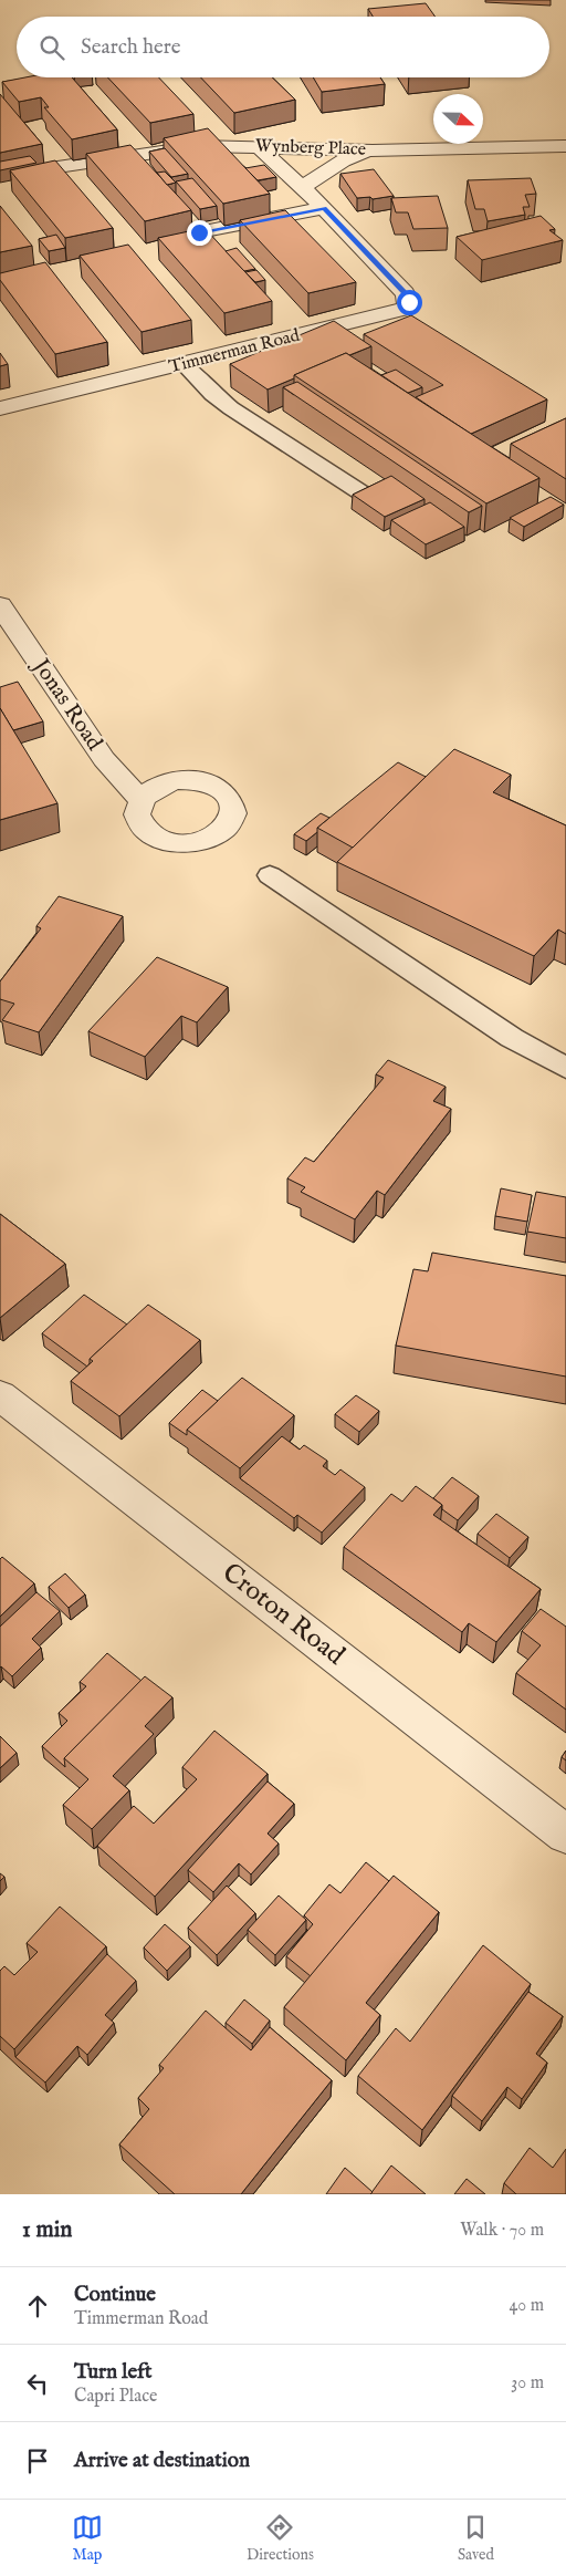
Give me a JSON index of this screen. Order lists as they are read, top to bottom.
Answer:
{
  "streets": {
    "street": [
      "Wynberg Place",
      "Timmerman Road",
      "Jonas Road",
      "Croton Road"
    ]
  },
  "crossings": [
    ["Wynberg Place", "Timmerman Road"]
  ],
  "north": "right",
  "page": {
    "search": "Search here",
    "heading": ["1 min", "Walk · 70 m"],
    "list": [
      ["Continue", "Timmerman Road", "40 m"],
      ["Turn left", "Capri Place", "30 m"],
      "Arrive at destination"
    ],
    "nav": ["Map", "Directions", "Saved"]
  }
}
